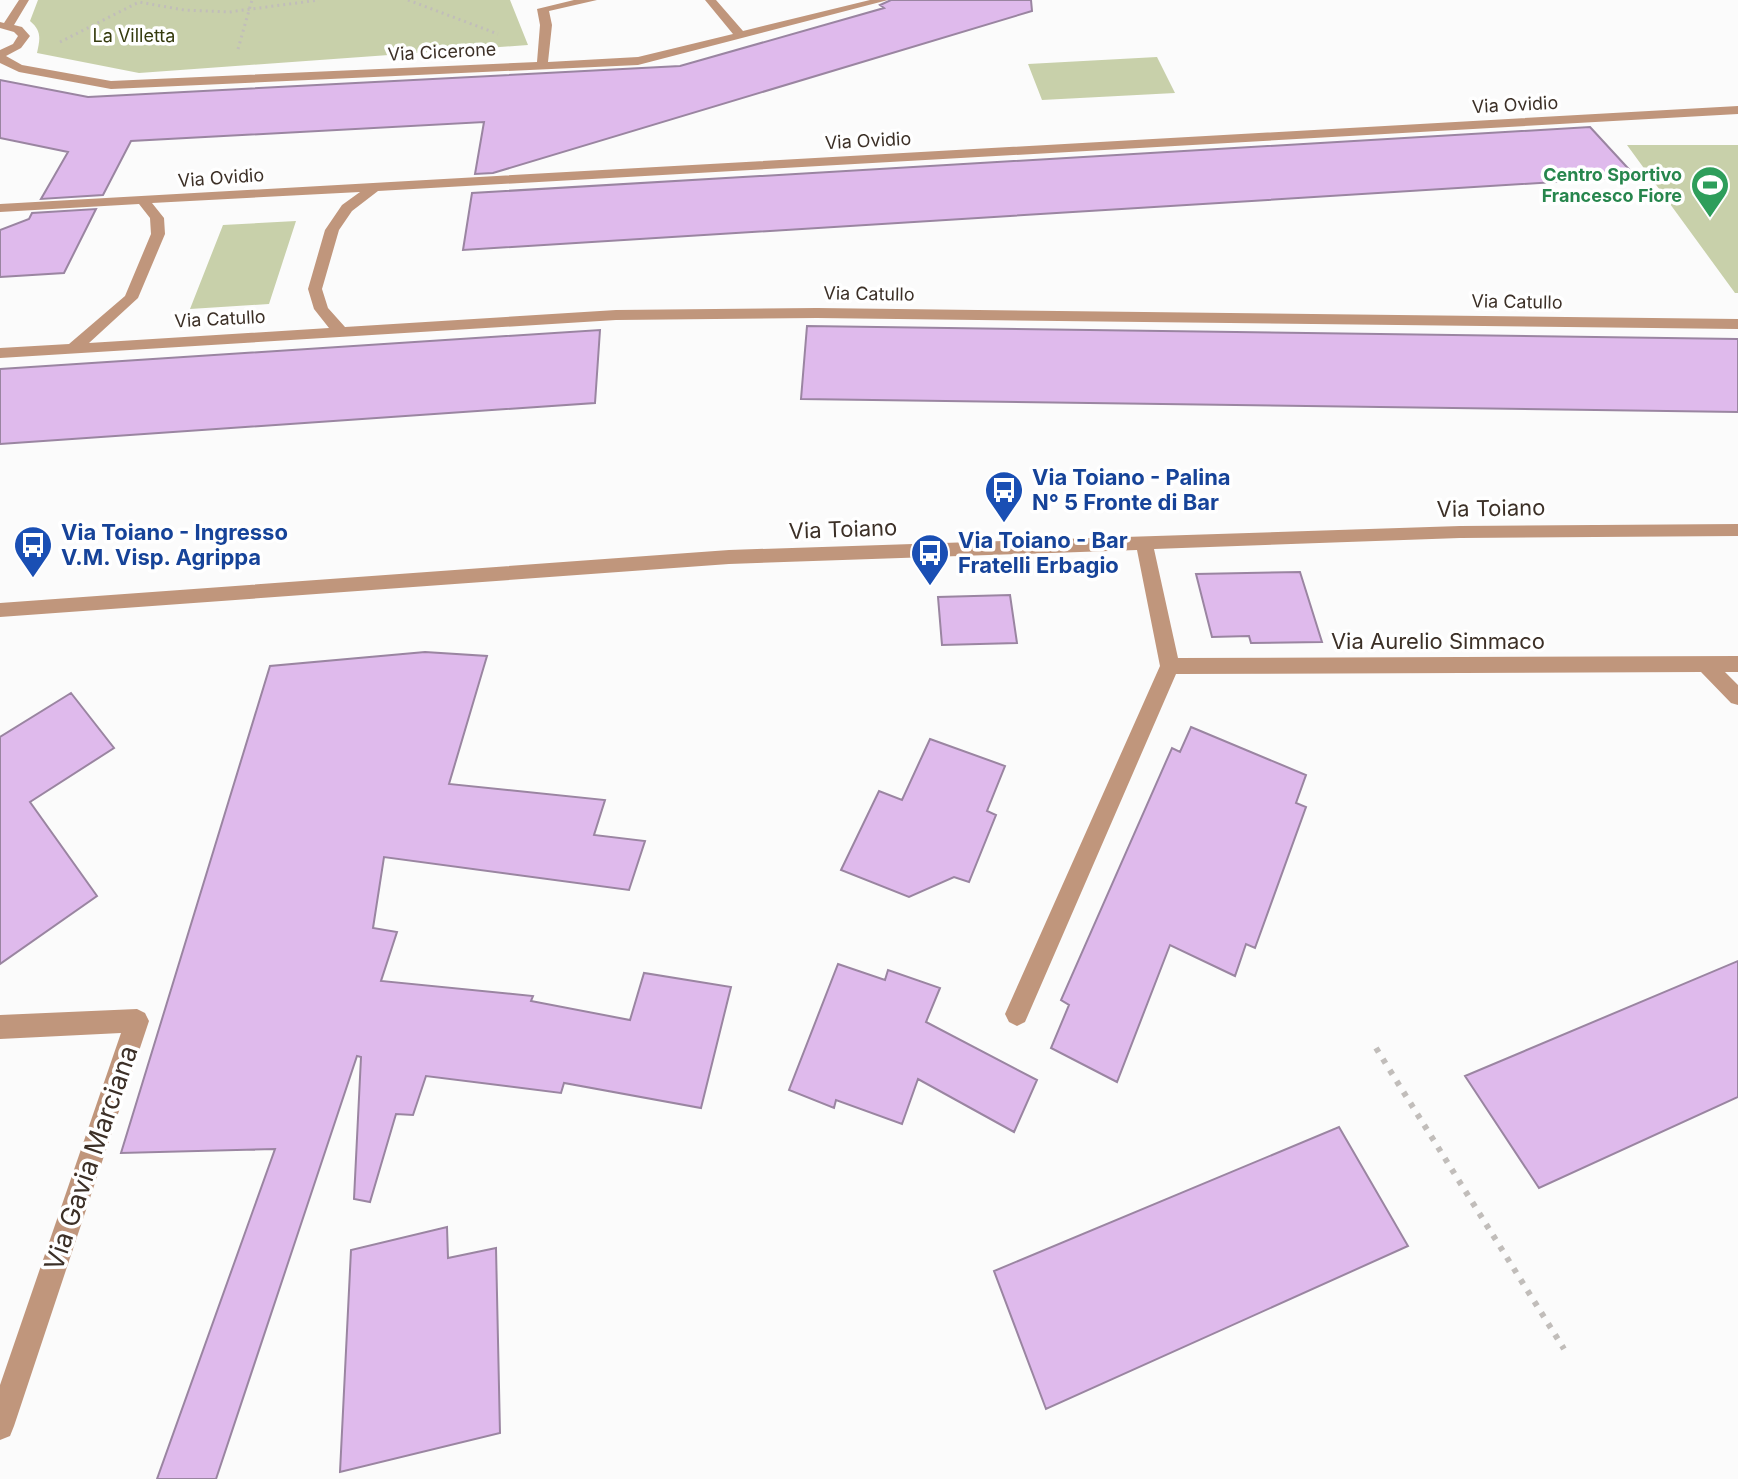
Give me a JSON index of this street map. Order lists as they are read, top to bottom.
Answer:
{
  "streets": {
    "street": [
      "Via Cicerone",
      "Via Ovidio",
      "Via Catullo",
      "Via Toiano",
      "Via Aurelio Simmaco",
      "Via Gavia Marciana"
    ]
  },
  "parks": ["La Villetta"],
  "places": {
    "sports": ["Centro Sportivo Francesco Fiore"],
    "bus stop": ["Via Toiano - Palina N° 5 Fronte di Bar", "Via Toiano - Ingresso V.M. Visp. Agrippa", "Via Toiano - Bar Fratelli Erbagio"]
  }
}
